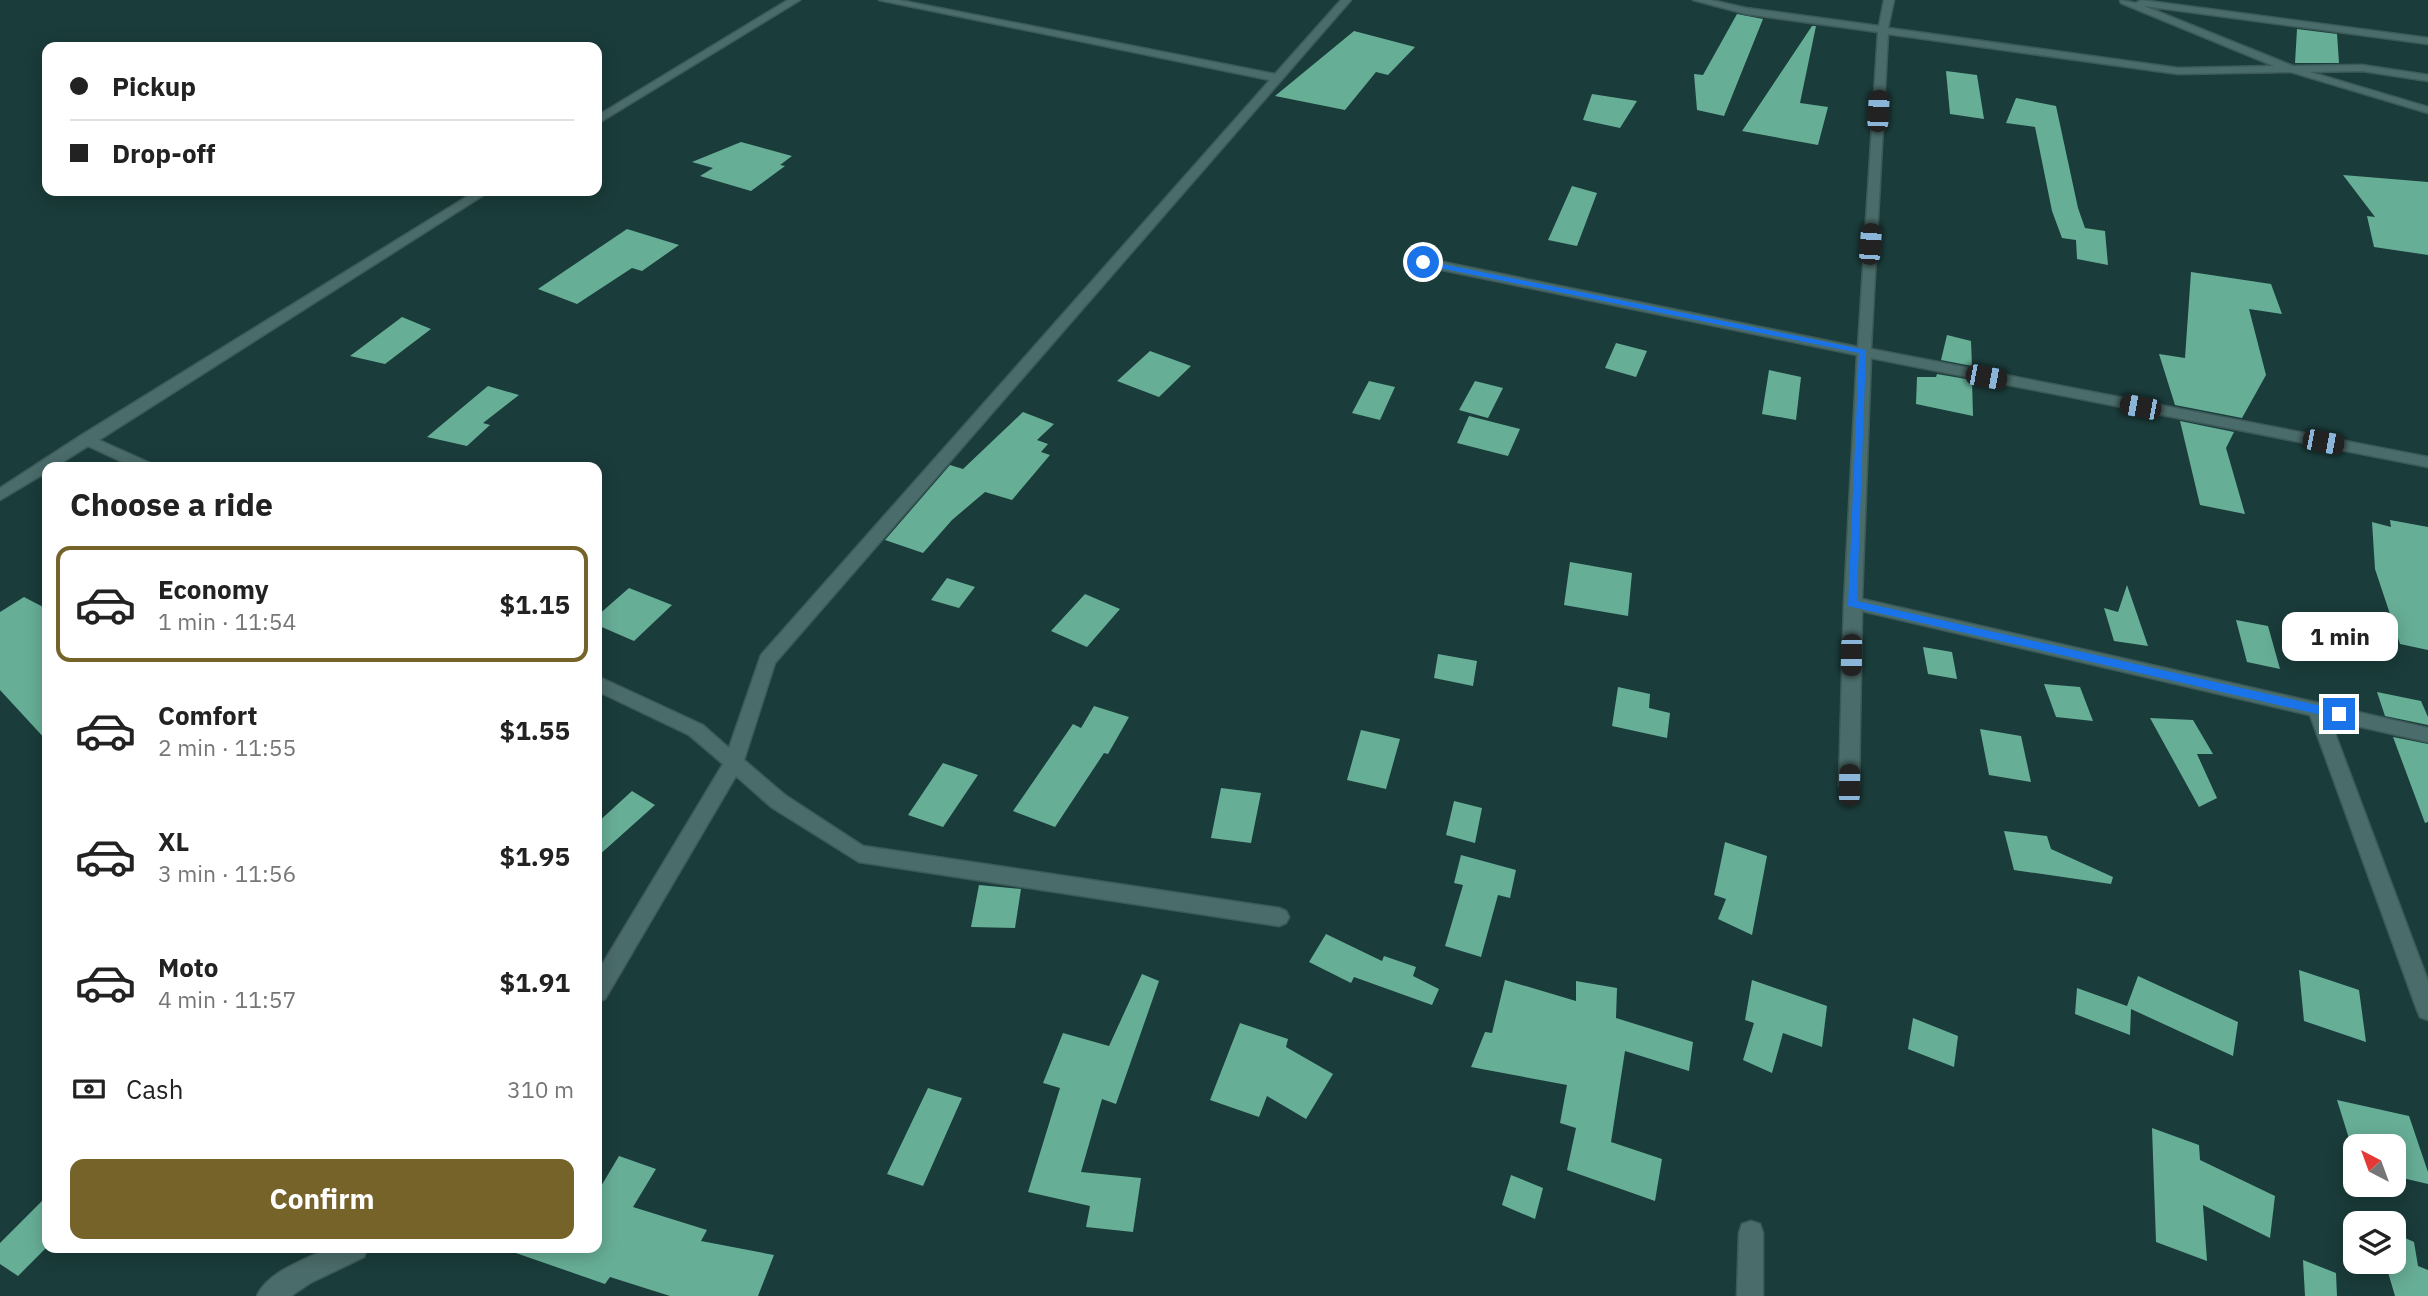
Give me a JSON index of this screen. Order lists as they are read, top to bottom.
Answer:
{
  "north": "top left",
  "page": {
    "banner": ["Pickup", "Drop-off"],
    "heading": "Choose a ride",
    "list": [
      {
        "name": "Economy",
        "note": "1 min · 11:54",
        "value": "$1.15"
      },
      {
        "name": "Comfort",
        "note": "2 min · 11:55",
        "value": "$1.55"
      },
      {
        "name": "XL",
        "note": "3 min · 11:56",
        "value": "$1.95"
      },
      {
        "name": "Moto",
        "note": "4 min · 11:57",
        "value": "$1.91"
      }
    ],
    "bubble": "1 min",
    "pay": ["Cash", "310 m"],
    "buttons": "Confirm"
  }
}
